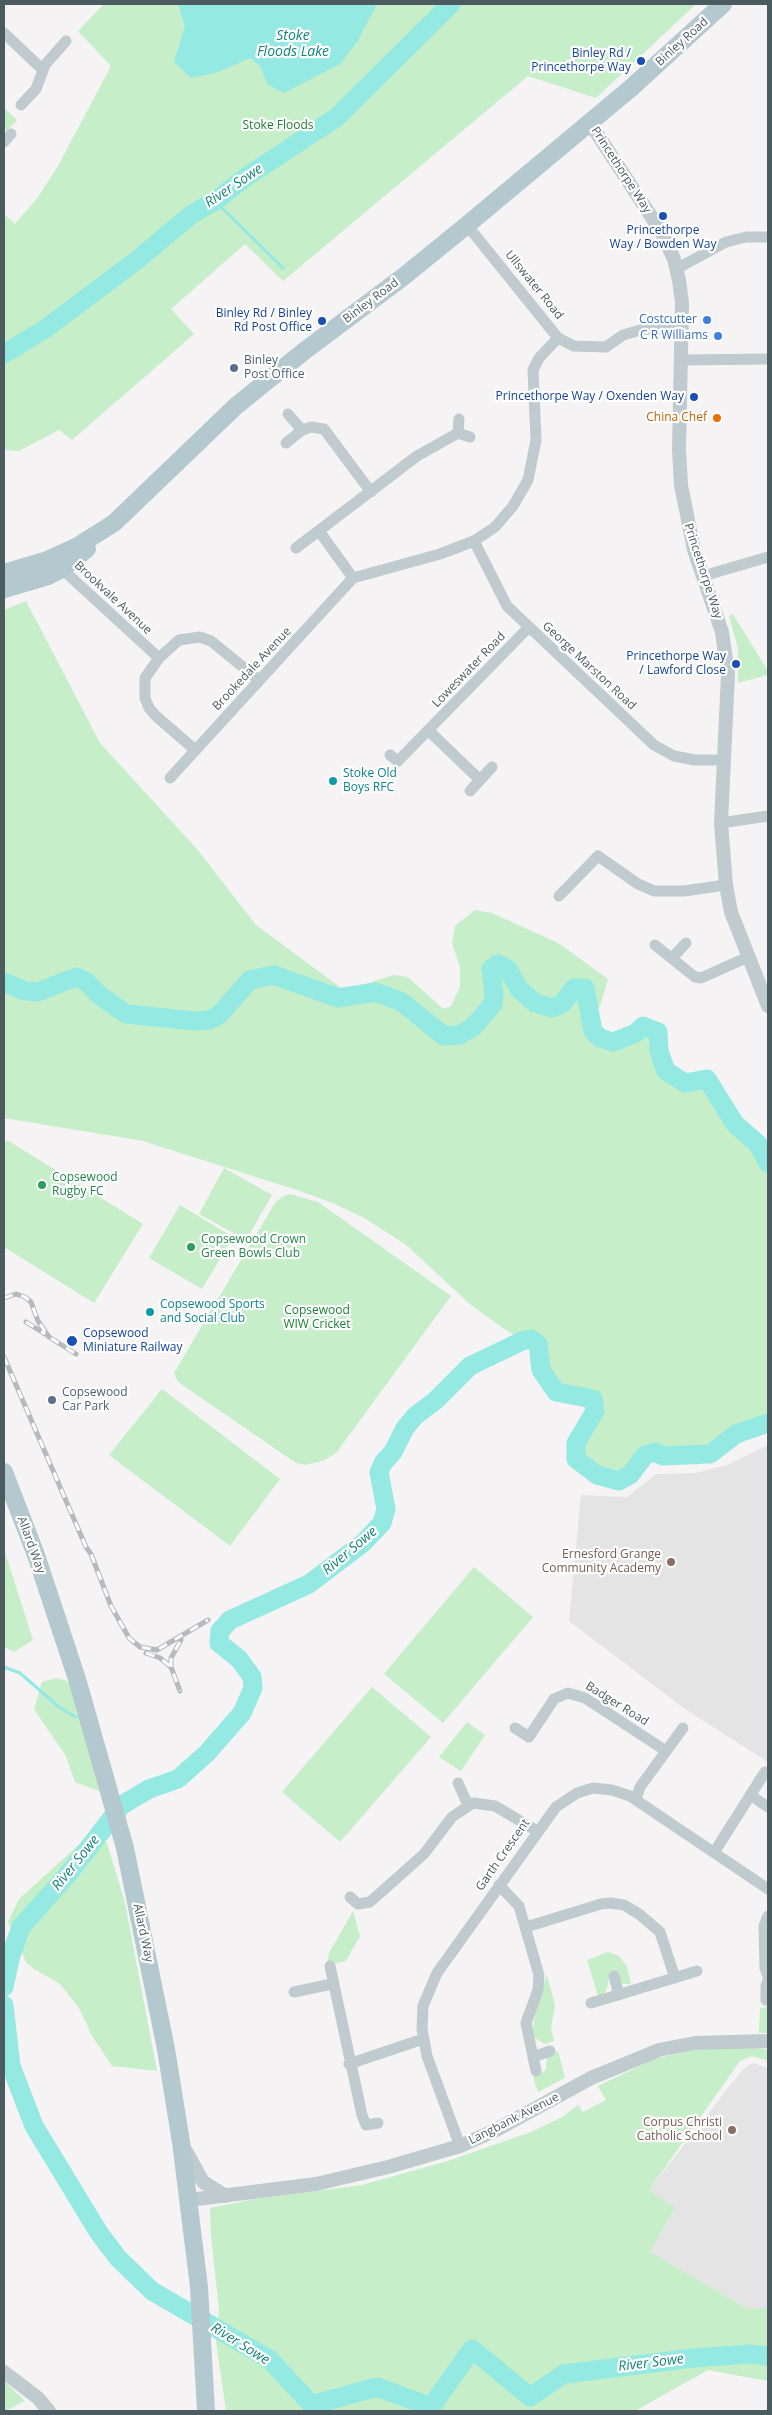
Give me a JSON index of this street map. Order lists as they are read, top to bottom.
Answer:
{
  "streets": {
    "main road": ["Binley Road", "Allard Way"],
    "street": [
      "Princethorpe Way",
      "Ullswater Road",
      "Brookvale Avenue",
      "George Marston Road",
      "Brookedale Avenue",
      "Loweswater Road",
      "Badger Road",
      "Garth Crescent",
      "Langbank Avenue"
    ]
  },
  "crossings": [
    ["Binley Road", "Princethorpe Way"],
    ["Binley Road", "Ullswater Road"],
    ["Binley Road", "Brookvale Avenue"],
    ["Princethorpe Way", "George Marston Road"],
    ["Ullswater Road", "George Marston Road"],
    ["Ullswater Road", "Brookedale Avenue"],
    ["Brookvale Avenue", "Brookedale Avenue"],
    ["George Marston Road", "Loweswater Road"],
    ["Allard Way", "Langbank Avenue"],
    ["Garth Crescent", "Langbank Avenue"]
  ],
  "water": ["Stoke Floods Lake", "River Sowe"],
  "parks": ["Stoke Floods", "Copsewood WIW Cricket"],
  "places": [
    "Binley Rd / Princethorpe Way",
    "Princethorpe Way / Bowden Way",
    "Costcutter",
    "Binley Rd / Binley Rd Post Office",
    "C R Williams",
    "Binley Post Office",
    "Princethorpe Way / Oxenden Way",
    "China Chef",
    "Princethorpe Way / Lawford Close",
    "Stoke Old Boys RFC",
    "Copsewood Rugby FC",
    "Copsewood Crown Green Bowls Club",
    "Copsewood Sports and Social Club",
    "Copsewood Miniature Railway",
    "Copsewood Car Park",
    "Ernesford Grange Community Academy",
    "Corpus Christi Catholic School"
  ]
}
